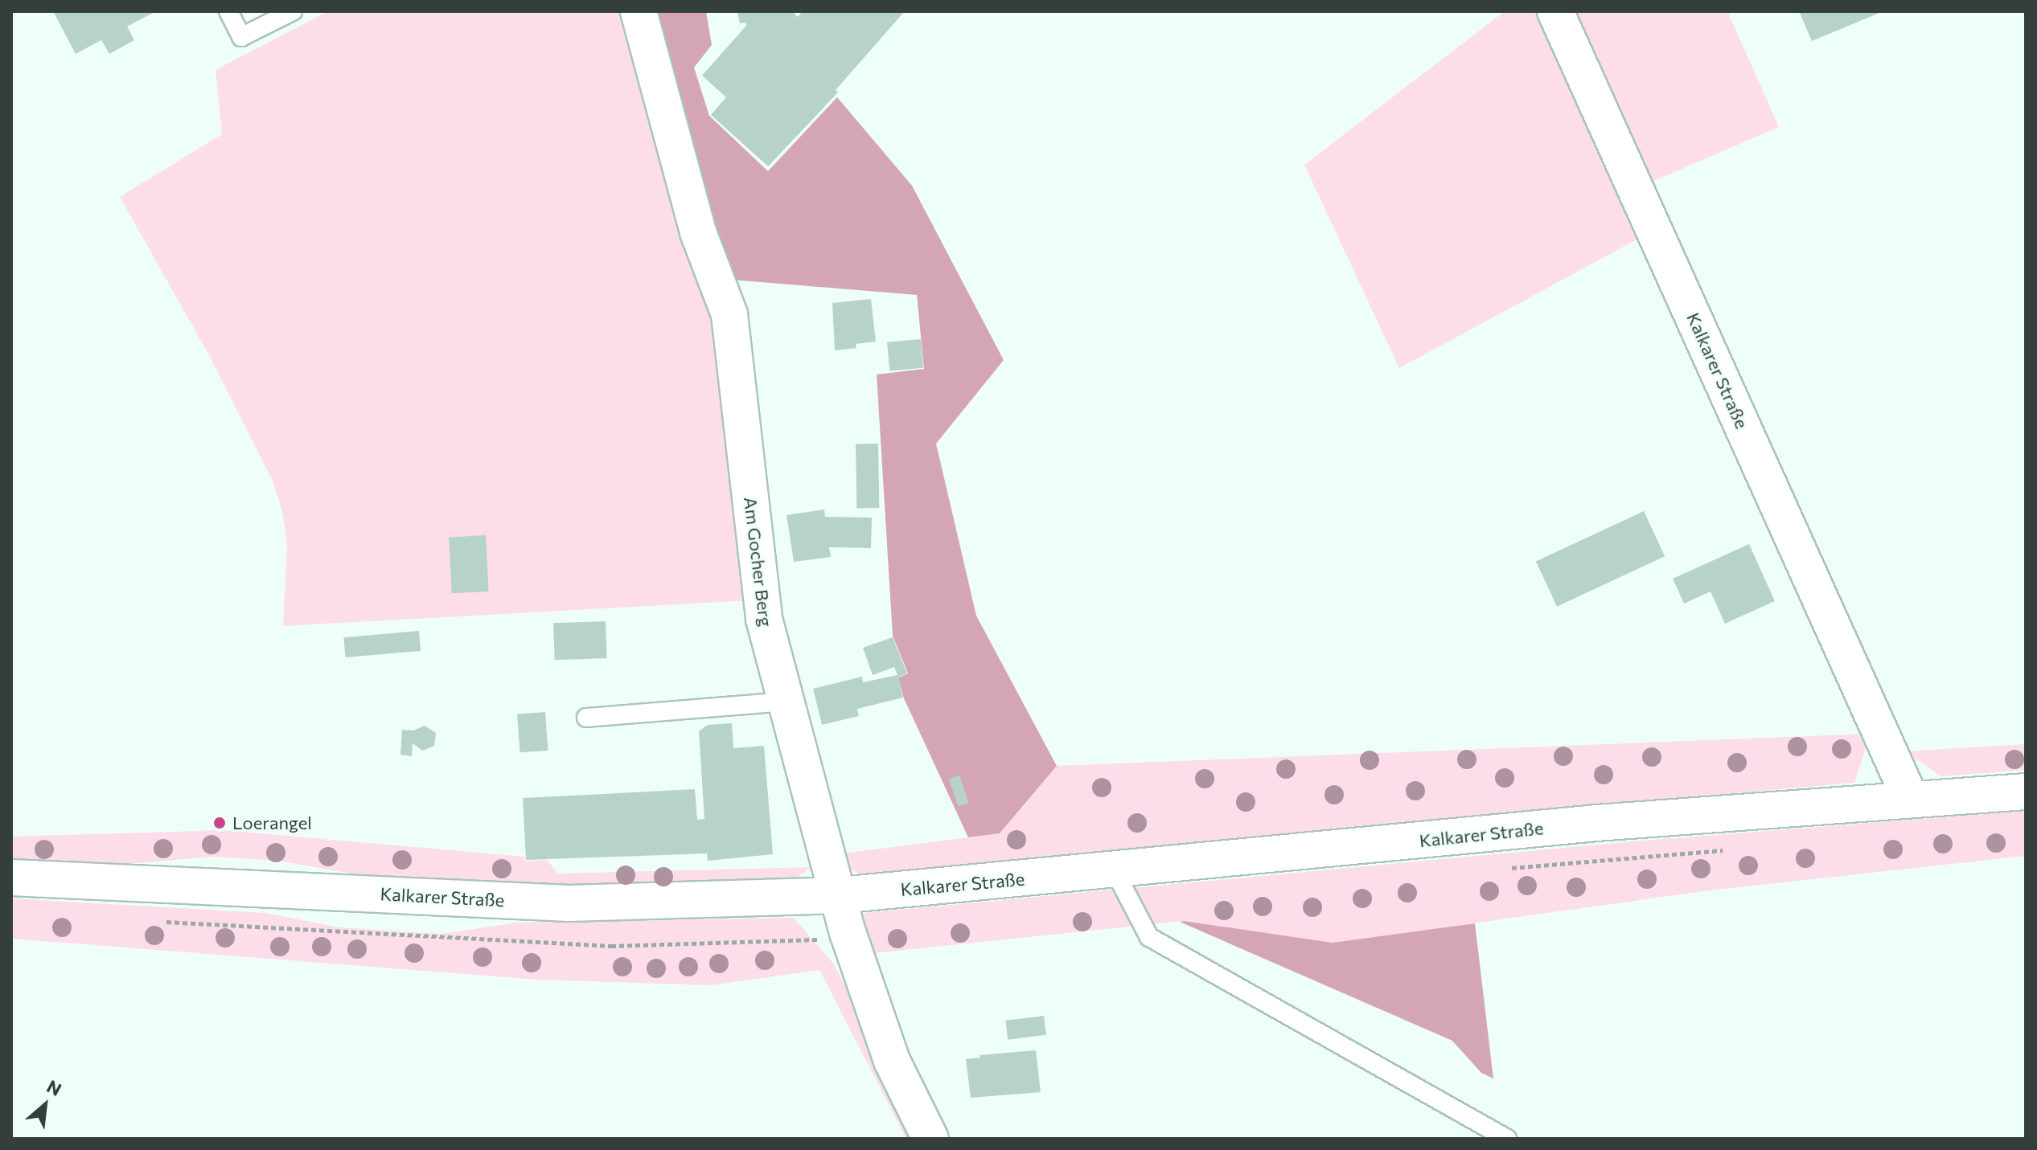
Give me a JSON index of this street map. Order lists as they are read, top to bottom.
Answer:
{
  "streets": {
    "street": ["Kalkarer Straße", "Am Gocher Berg"]
  },
  "crossings": [
    ["Kalkarer Straße", "Am Gocher Berg"]
  ],
  "places": ["Loerangel"],
  "north": "top right"
}
